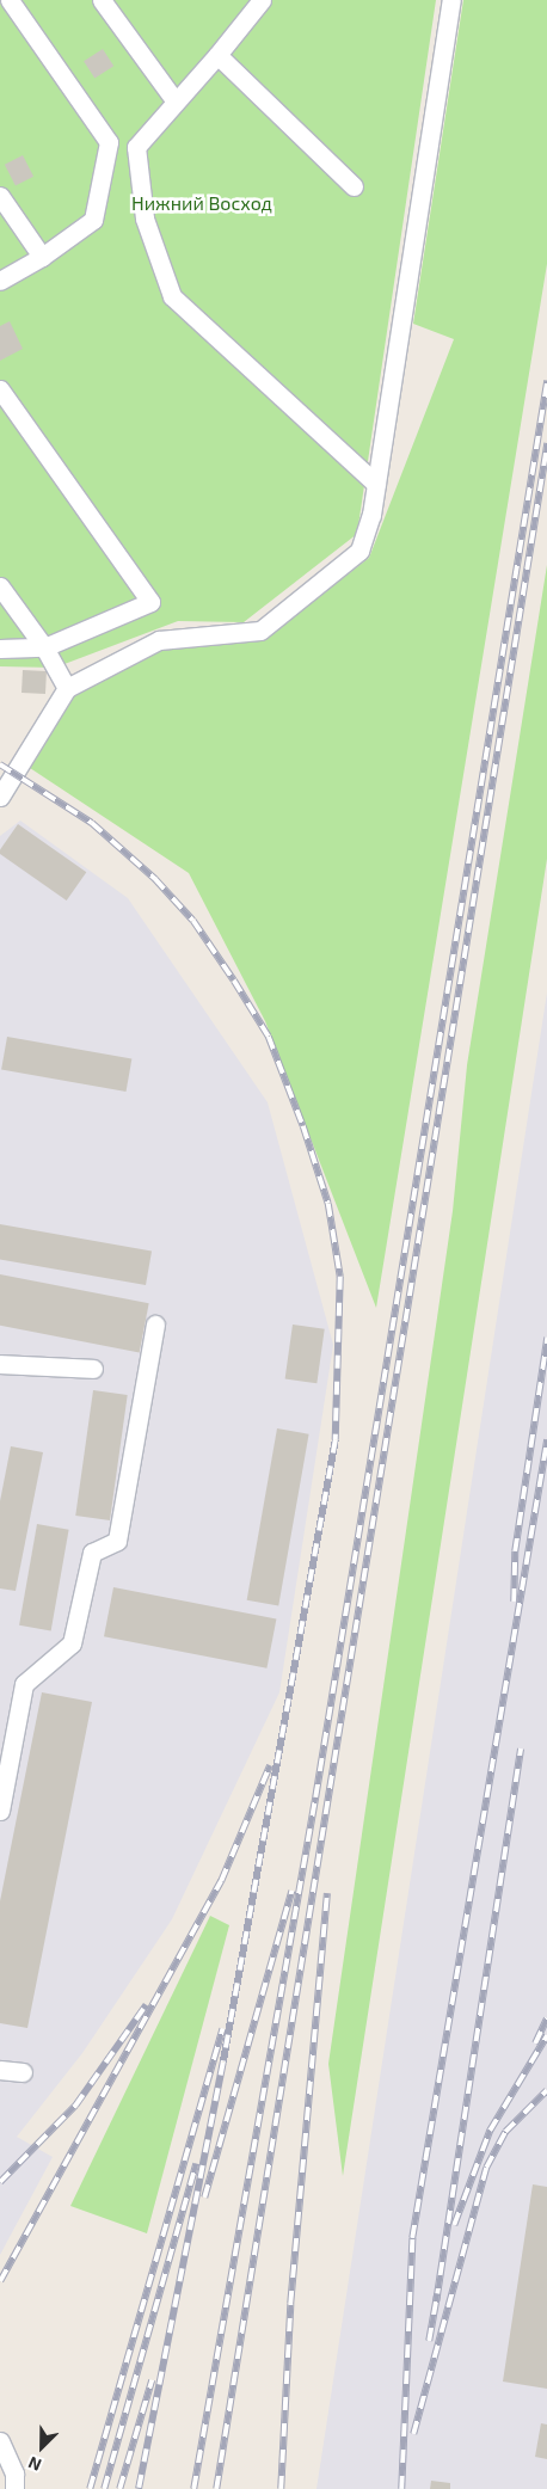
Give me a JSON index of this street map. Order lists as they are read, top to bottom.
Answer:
{
  "parks": ["Нижний Восход"],
  "north": "bottom left"
}
